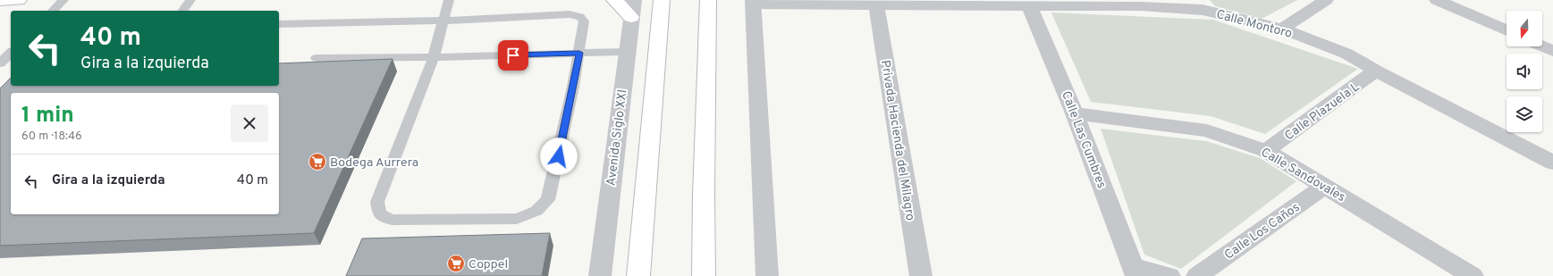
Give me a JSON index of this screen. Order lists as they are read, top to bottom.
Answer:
{
  "streets": {
    "street": [
      "Calle Montoro",
      "Calle Plazuela L",
      "Avenida Siglo XXI",
      "Calle Las Cumbres",
      "Privada Hacienda del Milagro",
      "Calle Sandovales",
      "Calle Los Caños"
    ]
  },
  "crossings": [
    ["Calle Montoro", "Calle Plazuela L"],
    ["Calle Montoro", "Calle Las Cumbres"],
    ["Calle Montoro", "Privada Hacienda del Milagro"],
    ["Calle Plazuela L", "Calle Sandovales"],
    ["Calle Las Cumbres", "Calle Sandovales"],
    ["Calle Sandovales", "Calle Los Caños"]
  ],
  "places": {
    "supermarket": ["Bodega Aurrera", "Coppel"]
  },
  "north": "bottom",
  "page": {
    "turn": ["40 m", "Gira a la izquierda"],
    "heading": ["1 min", "60 m · 18:46"],
    "list": [
      {
        "name": "Gira a la izquierda",
        "value": "40 m"
      }
    ]
  }
}
